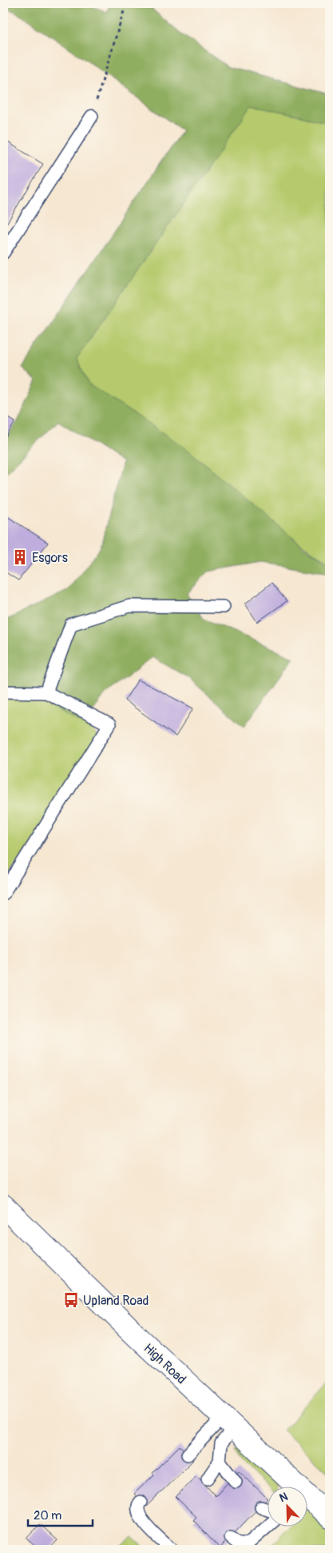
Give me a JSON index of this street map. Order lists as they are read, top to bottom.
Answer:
{
  "streets": {
    "main road": ["High Road"]
  },
  "places": {
    "building": ["Esgors"],
    "bus stop": ["Upland Road"]
  },
  "scale_bar": "20 m",
  "north": "top left"
}
